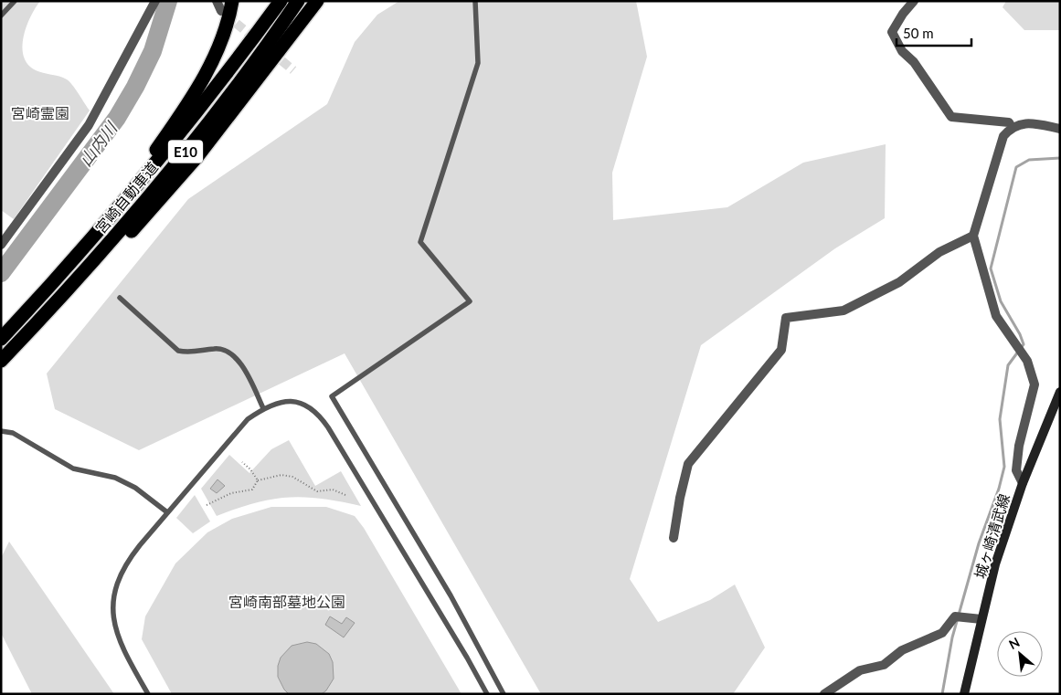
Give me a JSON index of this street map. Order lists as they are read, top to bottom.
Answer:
{
  "streets": {
    "highway": ["E10", "宮崎自動車道"],
    "main road": ["城ヶ崎清武線"]
  },
  "water": ["山内川"],
  "parks": ["宮崎霊園", "宮崎南部墓地公園"],
  "scale_bar": "50 m",
  "north": "top left"
}
